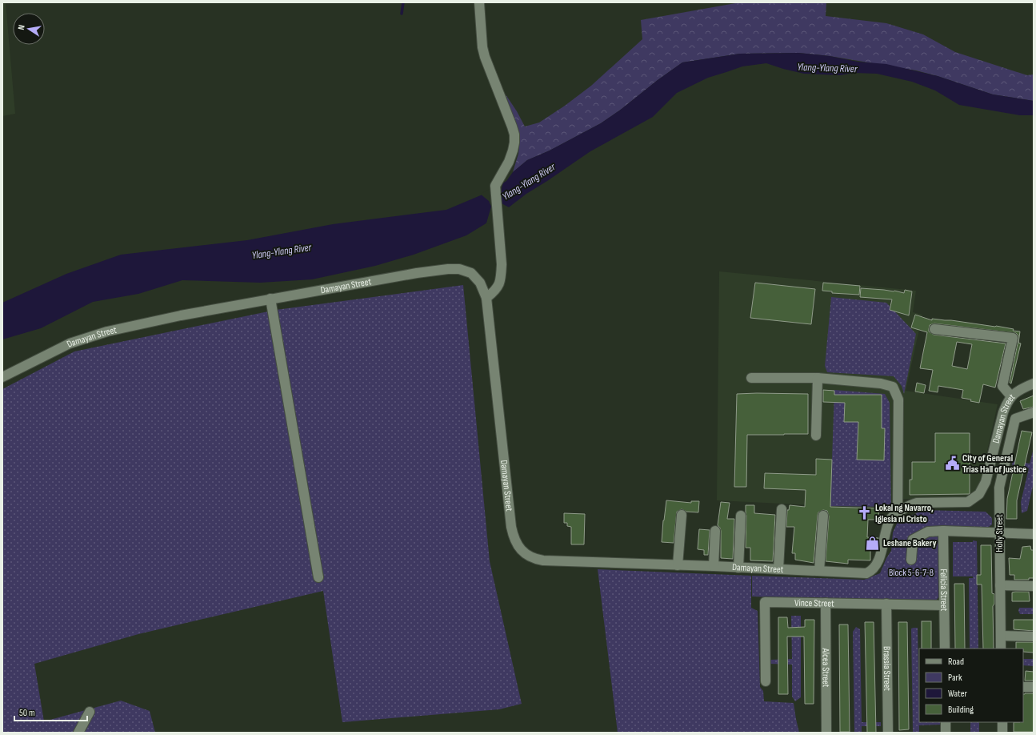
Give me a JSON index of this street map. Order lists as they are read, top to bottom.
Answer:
{
  "streets": {
    "street": [
      "Damayan Street",
      "Holly Street",
      "Felicia Street",
      "Vince Street",
      "Alcea Street",
      "Brassia Street"
    ]
  },
  "crossings": [
    ["Felicia Street", "Vince Street"],
    ["Vince Street", "Alcea Street"],
    ["Vince Street", "Brassia Street"]
  ],
  "water": ["Ylang-Ylang River"],
  "parks": ["Block 5-6-7-8"],
  "places": {
    "public building": ["City of General Trias Hall of Justice"],
    "church": ["Lokal ng Navarro, Iglesia ni Cristo"],
    "shop": ["Leshane Bakery"]
  },
  "legend": [
    "Road",
    "Park",
    "Water",
    "Building"
  ],
  "scale_bar": "50 m",
  "north": "left"
}
